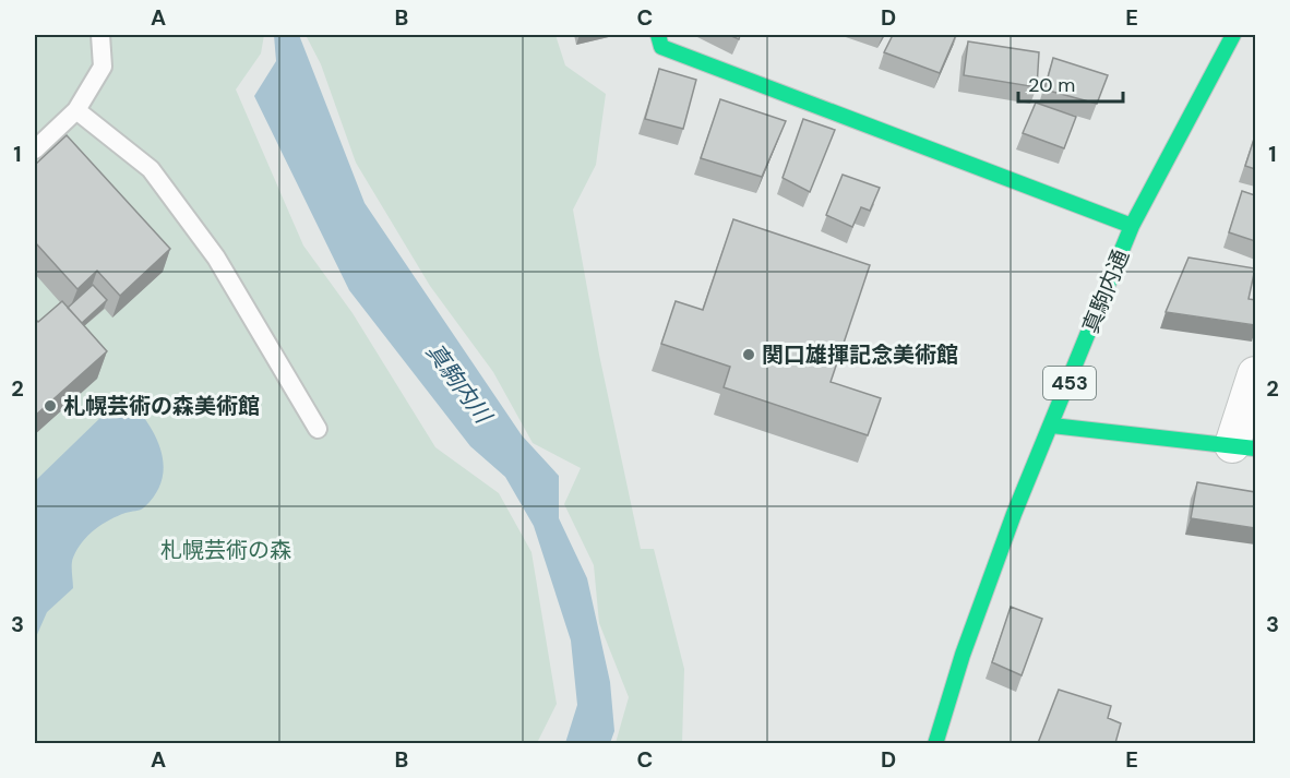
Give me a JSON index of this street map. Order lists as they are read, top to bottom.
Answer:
{
  "streets": {
    "main road": ["真駒内通", "453"]
  },
  "water": ["真駒内川"],
  "parks": ["札幌芸術の森"],
  "places": ["関口雄揮記念美術館", "札幌芸術の森美術館"],
  "scale_bar": "20 m",
  "grid": {
    "columns": [
      "A",
      "B",
      "C",
      "D",
      "E"
    ],
    "rows": ["1", "2", "3"]
  }
}
